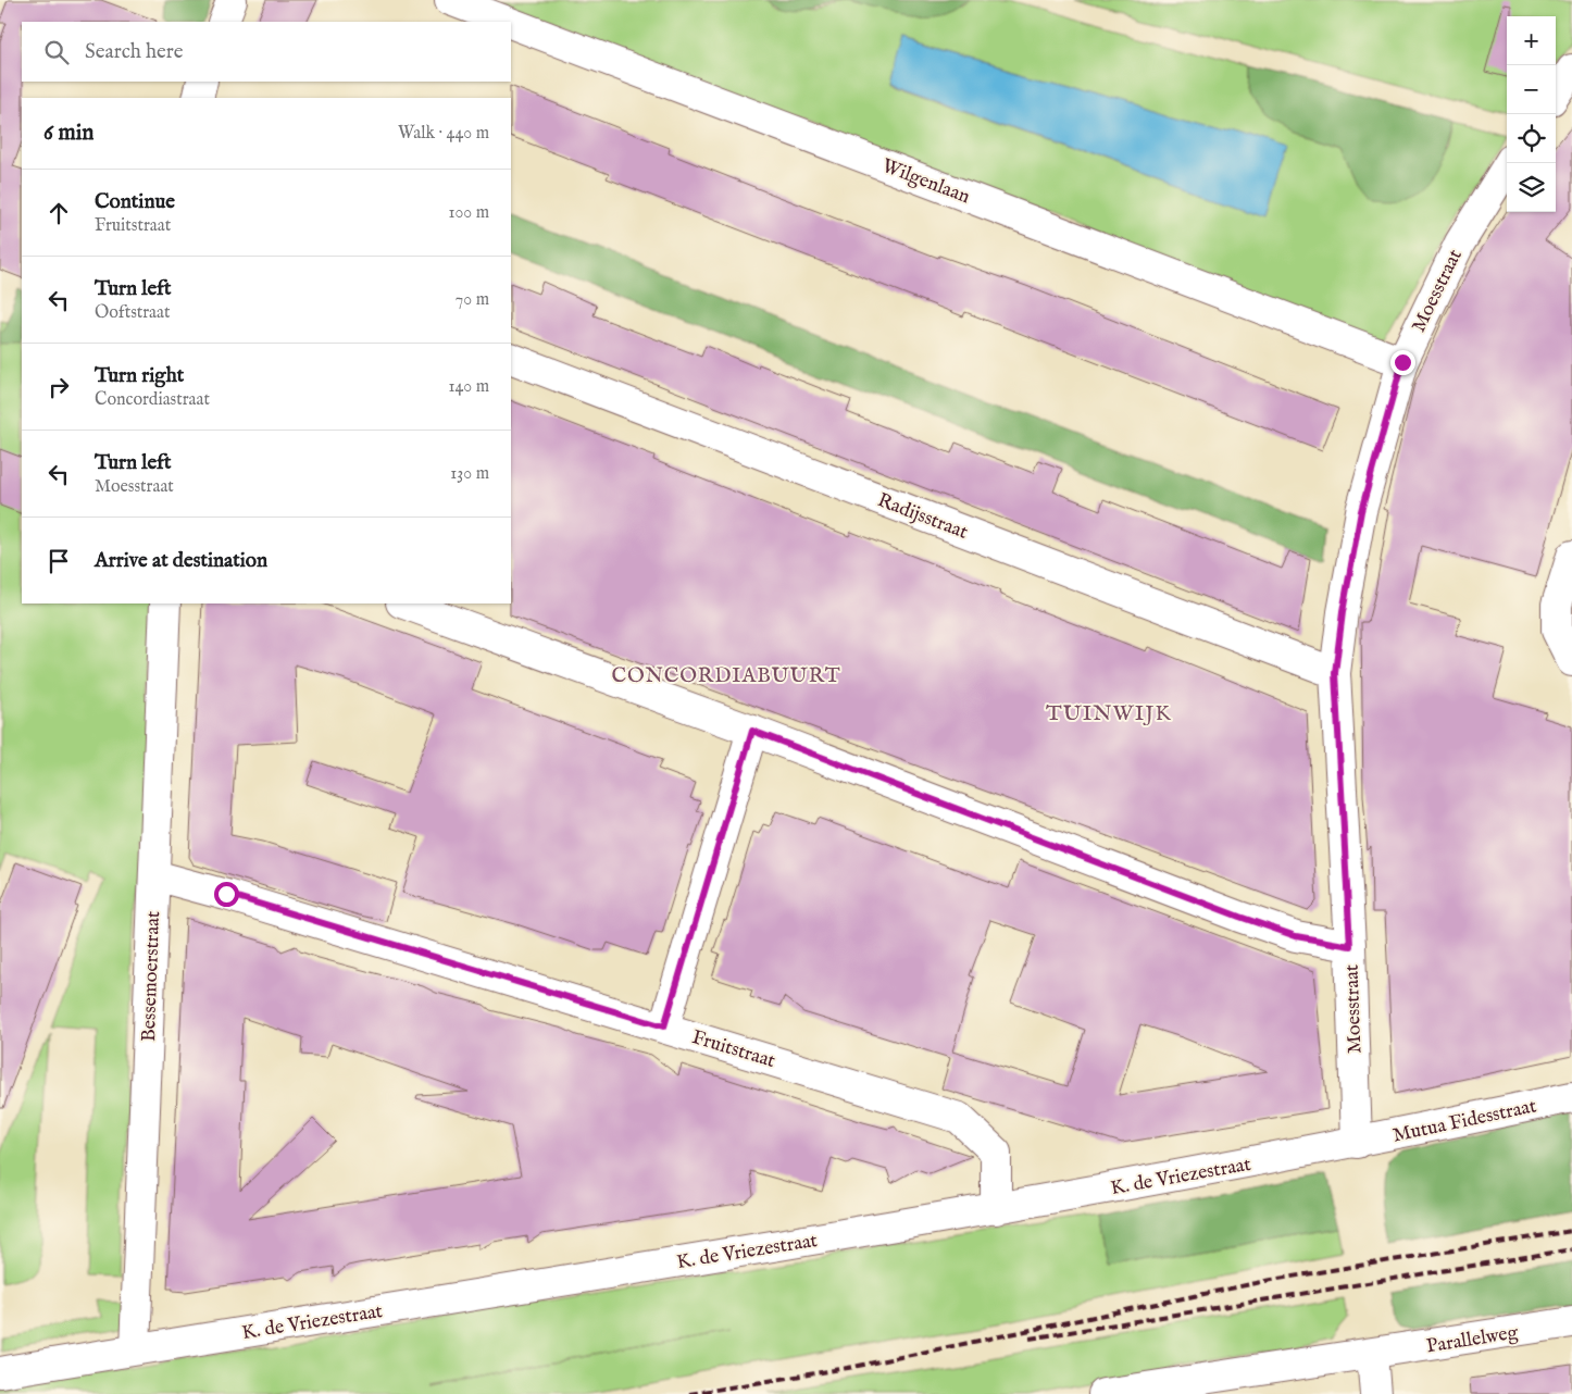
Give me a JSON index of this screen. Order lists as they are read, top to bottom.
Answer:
{
  "streets": {
    "street": [
      "Wilgenlaan",
      "Moesstraat",
      "Radijsstraat",
      "Bessemoerstraat",
      "Fruitstraat",
      "Mutua Fidesstraat",
      "K. de Vriezestraat",
      "Parallelweg"
    ]
  },
  "crossings": [
    ["Wilgenlaan", "Moesstraat"],
    ["Moesstraat", "Radijsstraat"],
    ["Moesstraat", "Mutua Fidesstraat"],
    ["Moesstraat", "K. de Vriezestraat"],
    ["Bessemoerstraat", "Fruitstraat"],
    ["Bessemoerstraat", "K. de Vriezestraat"],
    ["Fruitstraat", "K. de Vriezestraat"],
    ["Mutua Fidesstraat", "K. de Vriezestraat"]
  ],
  "districts": ["CONCORDIABUURT", "TUINWIJK"],
  "page": {
    "map_buttons": ["+", "−"],
    "search": "Search here",
    "heading": ["6 min", "Walk · 440 m"],
    "list": [
      ["Continue", "Fruitstraat", "100 m"],
      ["Turn left", "Ooftstraat", "70 m"],
      ["Turn right", "Concordiastraat", "140 m"],
      ["Turn left", "Moesstraat", "130 m"],
      "Arrive at destination"
    ]
  }
}
